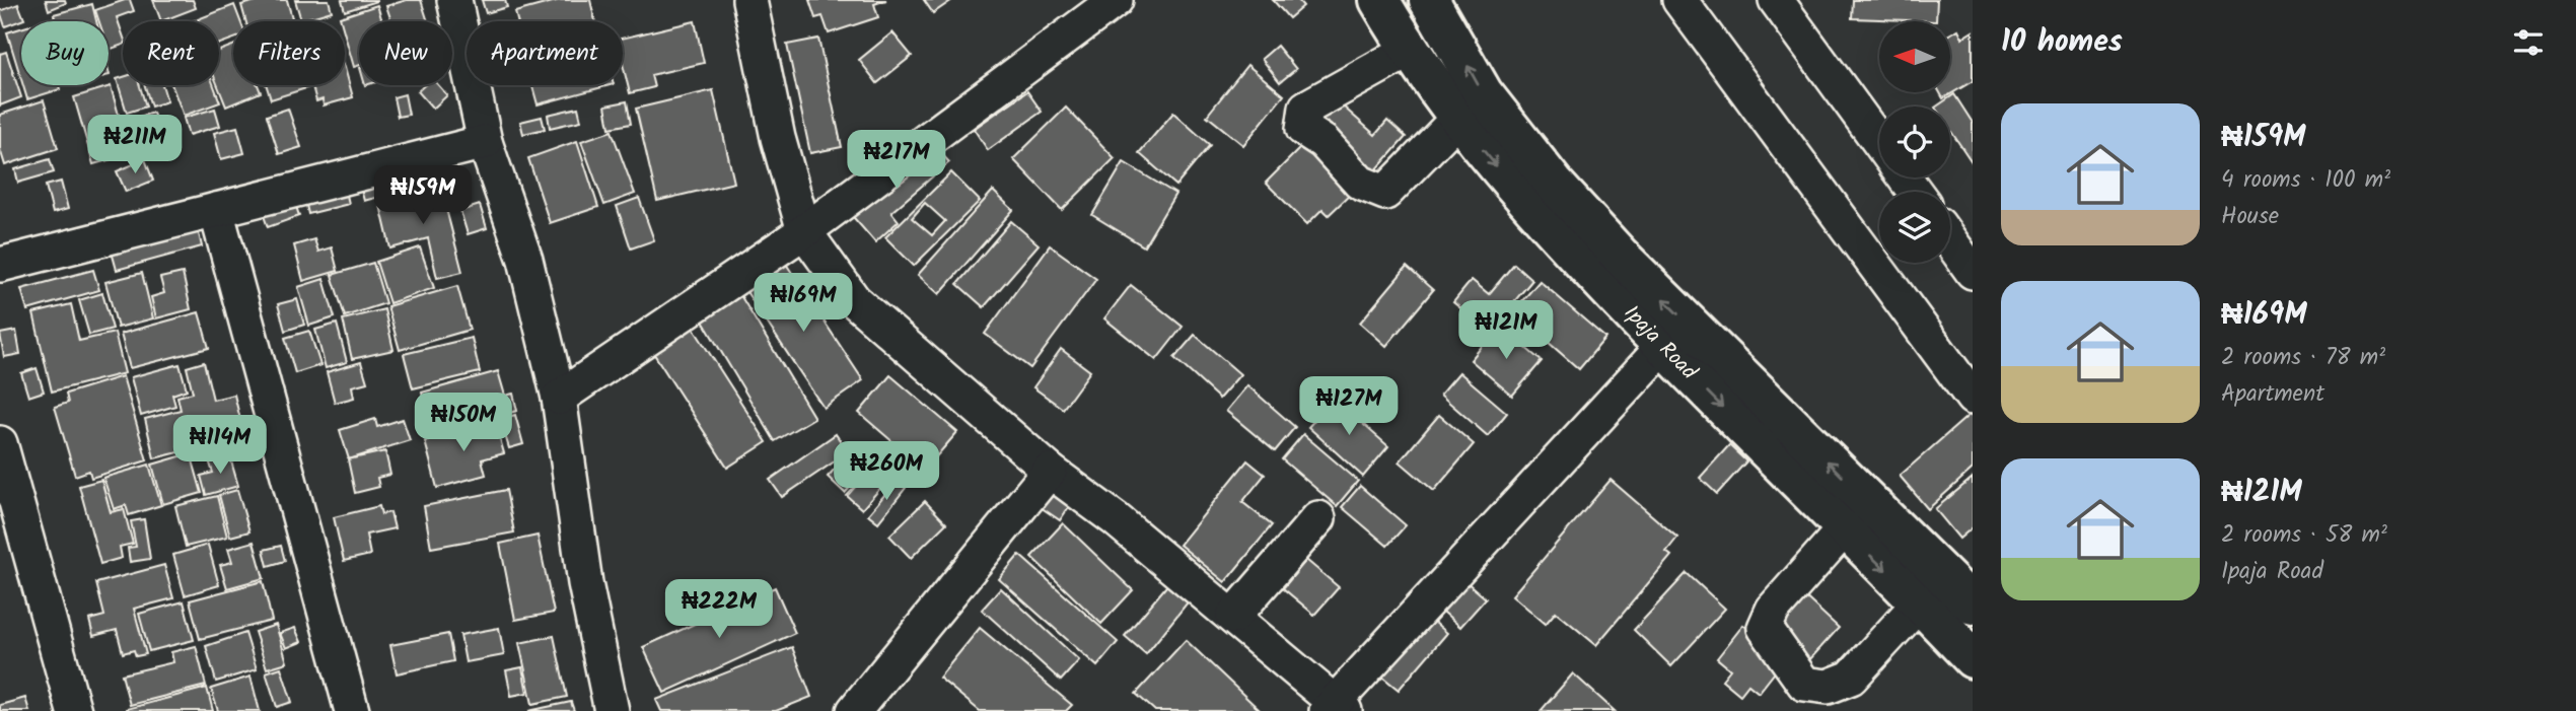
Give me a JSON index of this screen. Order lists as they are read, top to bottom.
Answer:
{
  "streets": {
    "main road": ["Ipaja Road"]
  },
  "north": "left",
  "page": {
    "heading": "10 homes",
    "chip": [
      "Buy",
      "Rent",
      "Filters",
      "New",
      "Apartment"
    ],
    "list": [
      {
        "name": "₦159M",
        "note": "4 rooms · 100 m² · House"
      },
      {
        "name": "₦169M",
        "note": "2 rooms · 78 m² · Apartment"
      },
      {
        "name": "₦121M",
        "note": "2 rooms · 58 m² · Ipaja Road"
      }
    ],
    "price": [
      "₦211M",
      "₦217M",
      "₦159M",
      "₦169M",
      "₦121M",
      "₦127M",
      "₦150M",
      "₦114M",
      "₦260M",
      "₦222M"
    ]
  }
}
